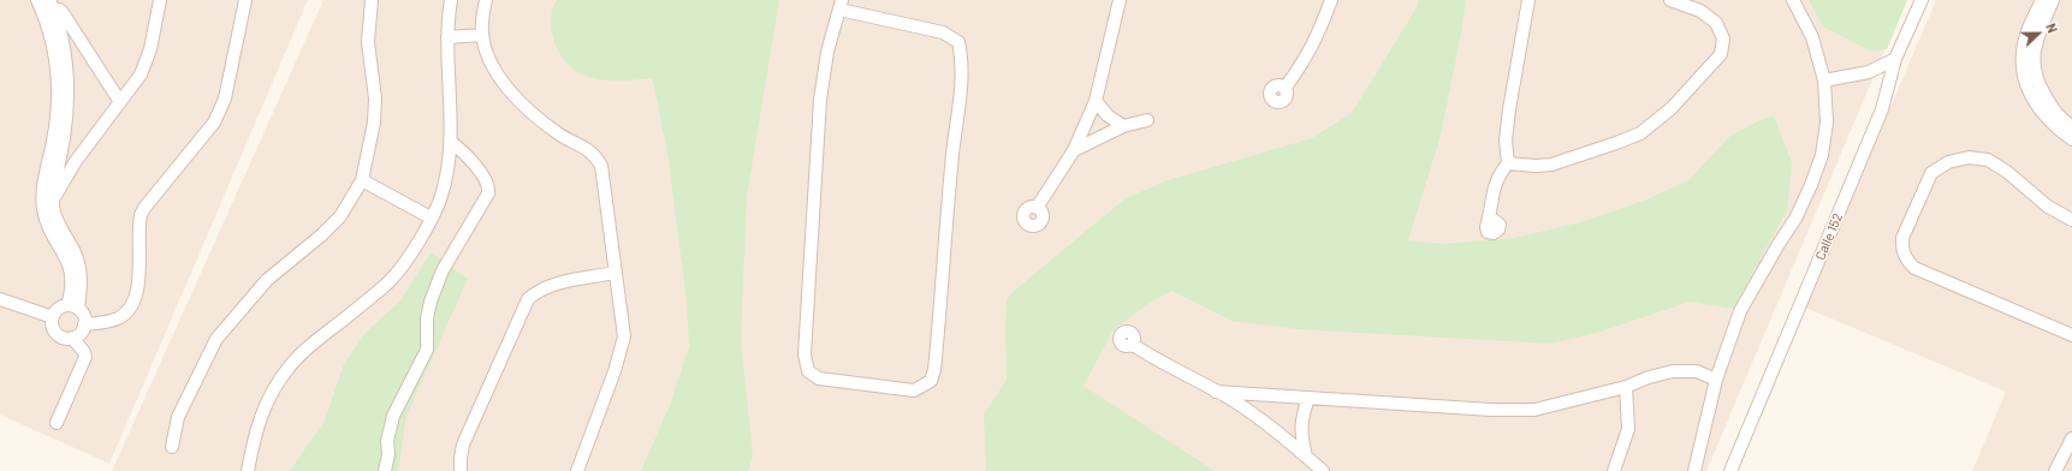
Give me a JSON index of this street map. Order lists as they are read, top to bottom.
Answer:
{
  "streets": {
    "street": ["Calle 152"]
  },
  "north": "right"
}
